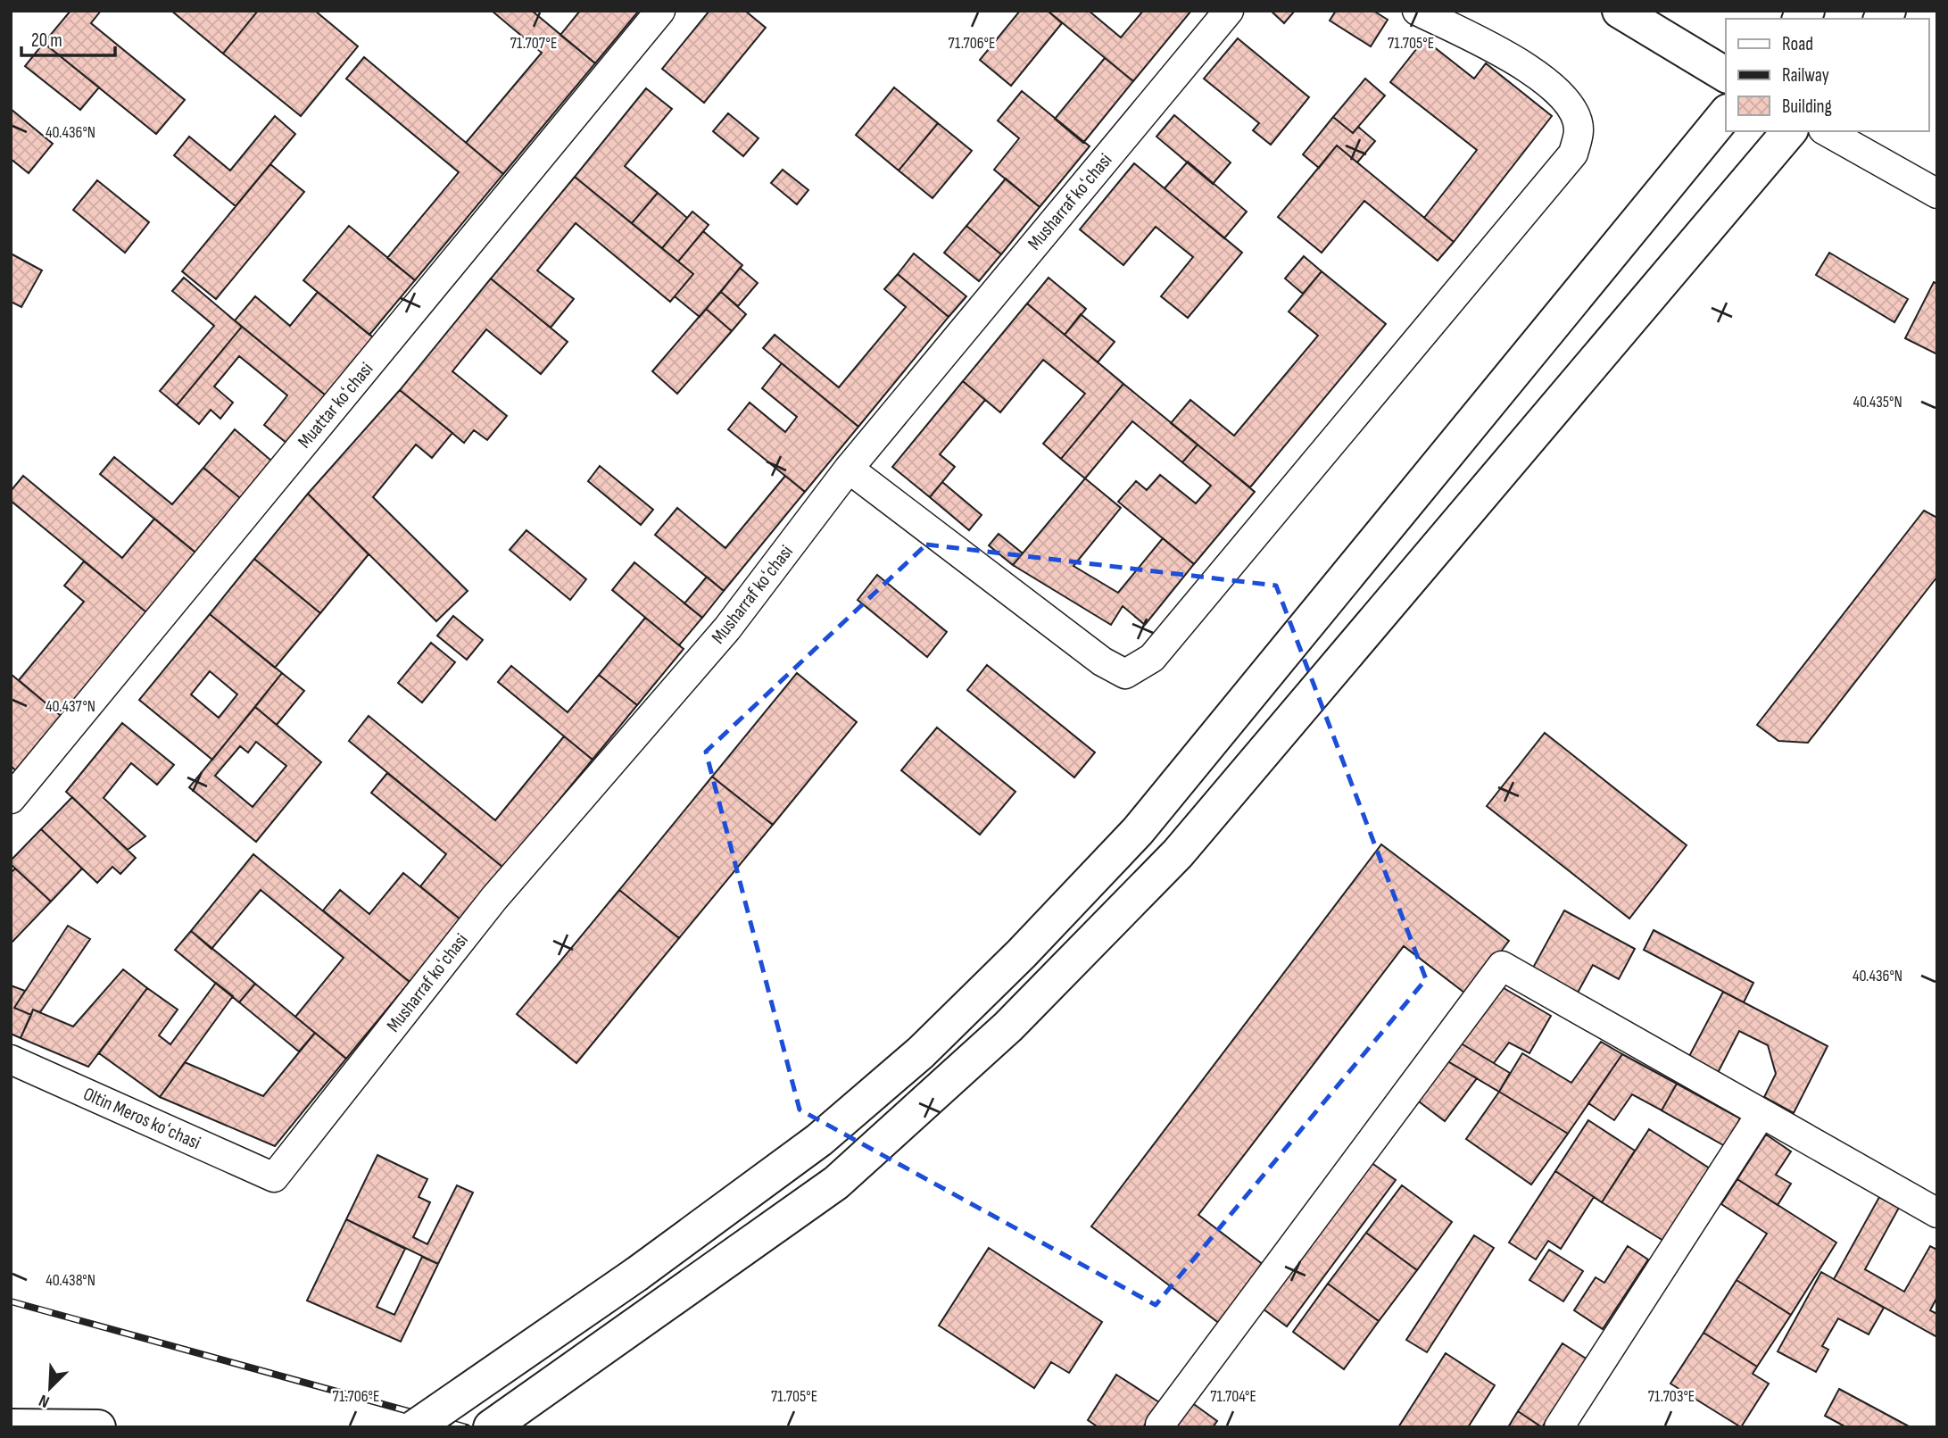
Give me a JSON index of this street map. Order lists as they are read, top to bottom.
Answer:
{
  "streets": {
    "street": ["Musharraf koʻchasi", "Muattar koʻchasi", "Oltin Meros koʻchasi"]
  },
  "crossings": [
    ["Musharraf koʻchasi", "Oltin Meros koʻchasi"]
  ],
  "legend": ["Road", "Railway", "Building"],
  "scale_bar": "20 m",
  "north": "bottom left",
  "coordinates": [
    "71.707°E",
    "71.706°E",
    "71.705°E",
    "40.436°N",
    "40.435°N",
    "40.437°N",
    "40.438°N",
    "71.704°E",
    "71.703°E"
  ]
}
